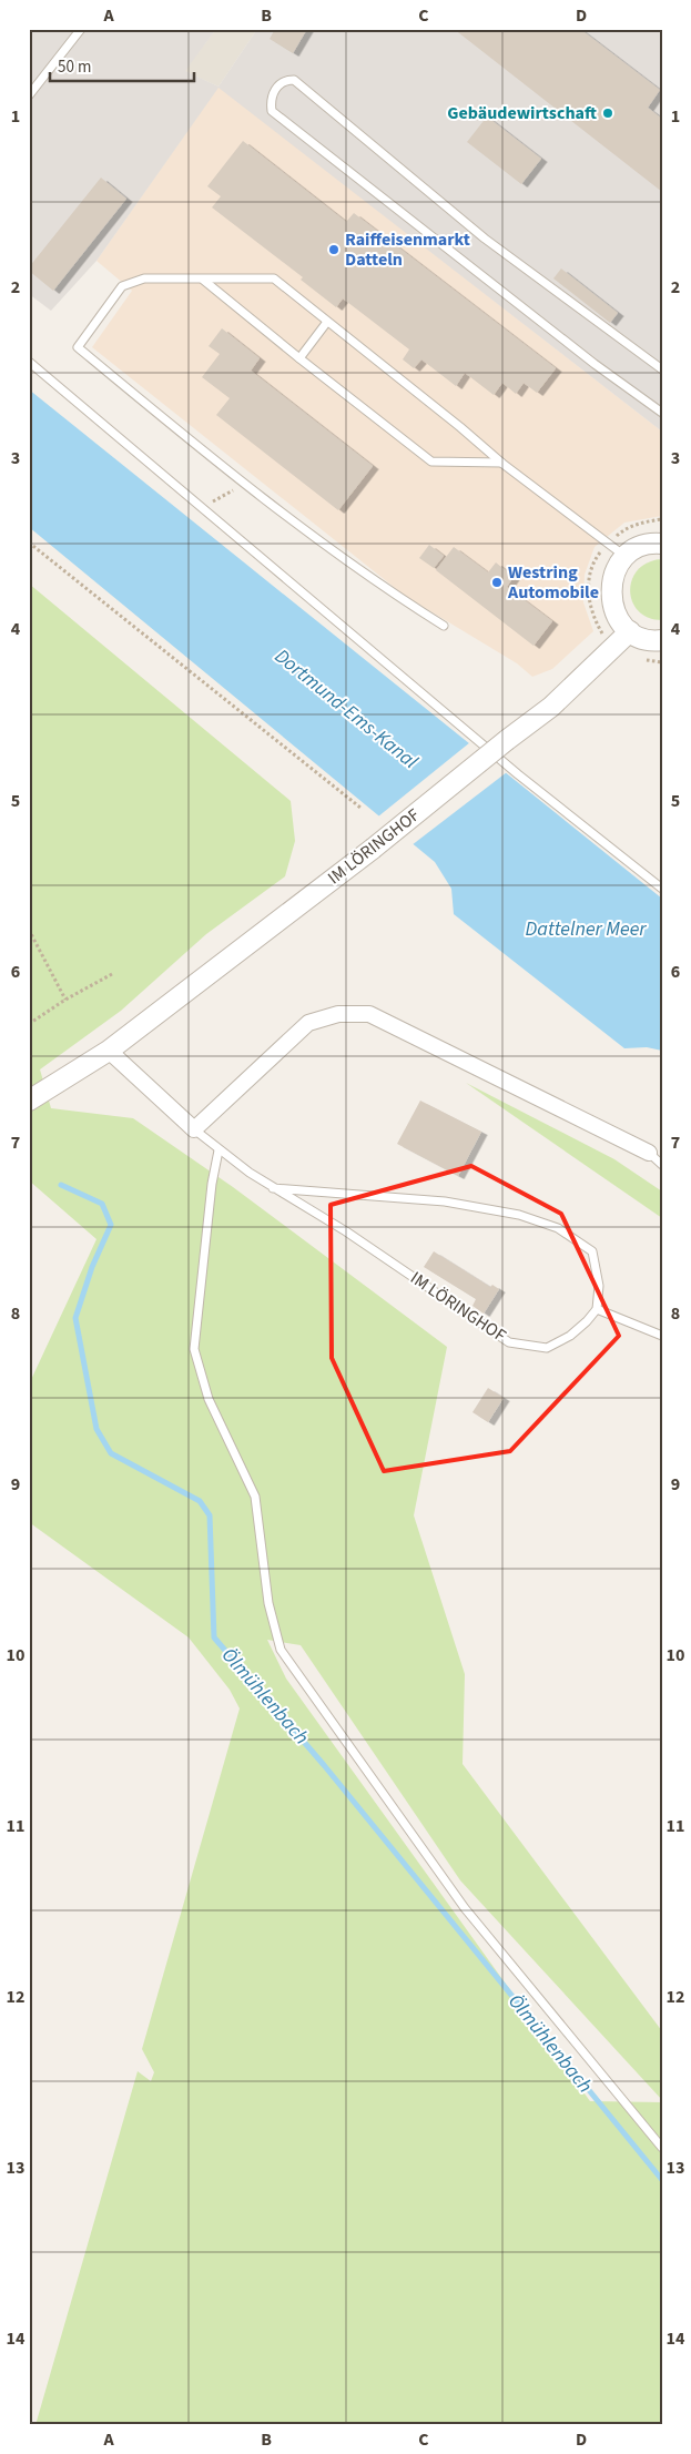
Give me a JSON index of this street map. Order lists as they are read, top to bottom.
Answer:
{
  "streets": {
    "street": ["IM LÖRINGHOF"]
  },
  "water": ["Dortmund-Ems-Kanal", "Dattelner Meer", "Ölmühlenbach"],
  "places": ["Gebäudewirtschaft", "Raiffeisenmarkt Datteln", "Westring Automobile"],
  "scale_bar": "50 m",
  "grid": {
    "columns": [
      "A",
      "B",
      "C",
      "D"
    ],
    "rows": [
      "1",
      "2",
      "3",
      "4",
      "5",
      "6",
      "7",
      "8",
      "9",
      "10",
      "11",
      "12",
      "13",
      "14"
    ]
  }
}
